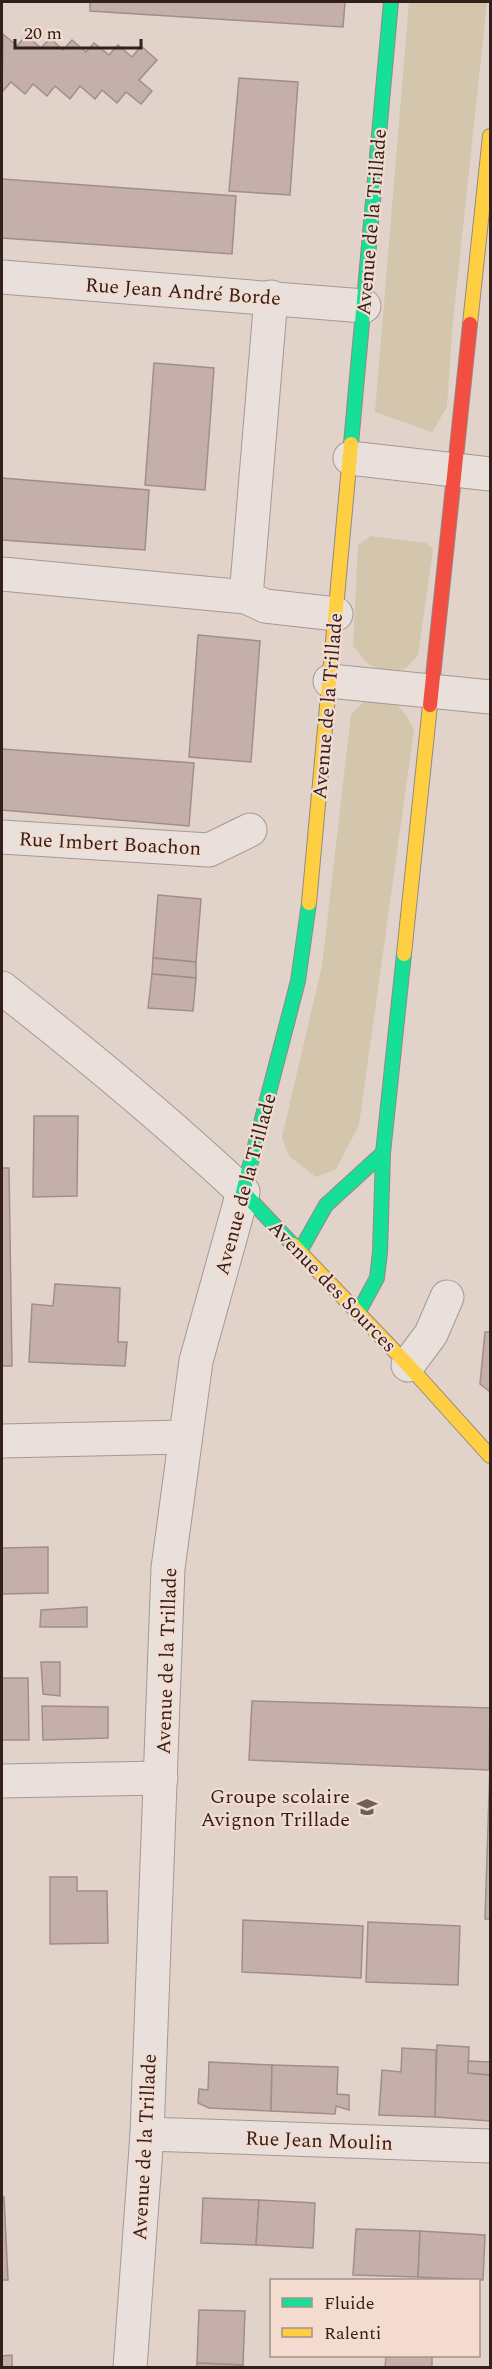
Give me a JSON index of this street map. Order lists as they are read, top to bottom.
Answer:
{
  "streets": {
    "street": [
      "Avenue de la Trillade",
      "Rue Jean André Borde",
      "Rue Imbert Boachon",
      "Avenue des Sources",
      "Rue Jean Moulin"
    ]
  },
  "crossings": [
    ["Avenue de la Trillade", "Rue Jean André Borde"],
    ["Avenue de la Trillade", "Avenue des Sources"],
    ["Avenue de la Trillade", "Rue Jean Moulin"]
  ],
  "places": {
    "school or university": ["Groupe scolaire Avignon Trillade"]
  },
  "legend": ["Fluide", "Ralenti"],
  "scale_bar": "20 m"
}
